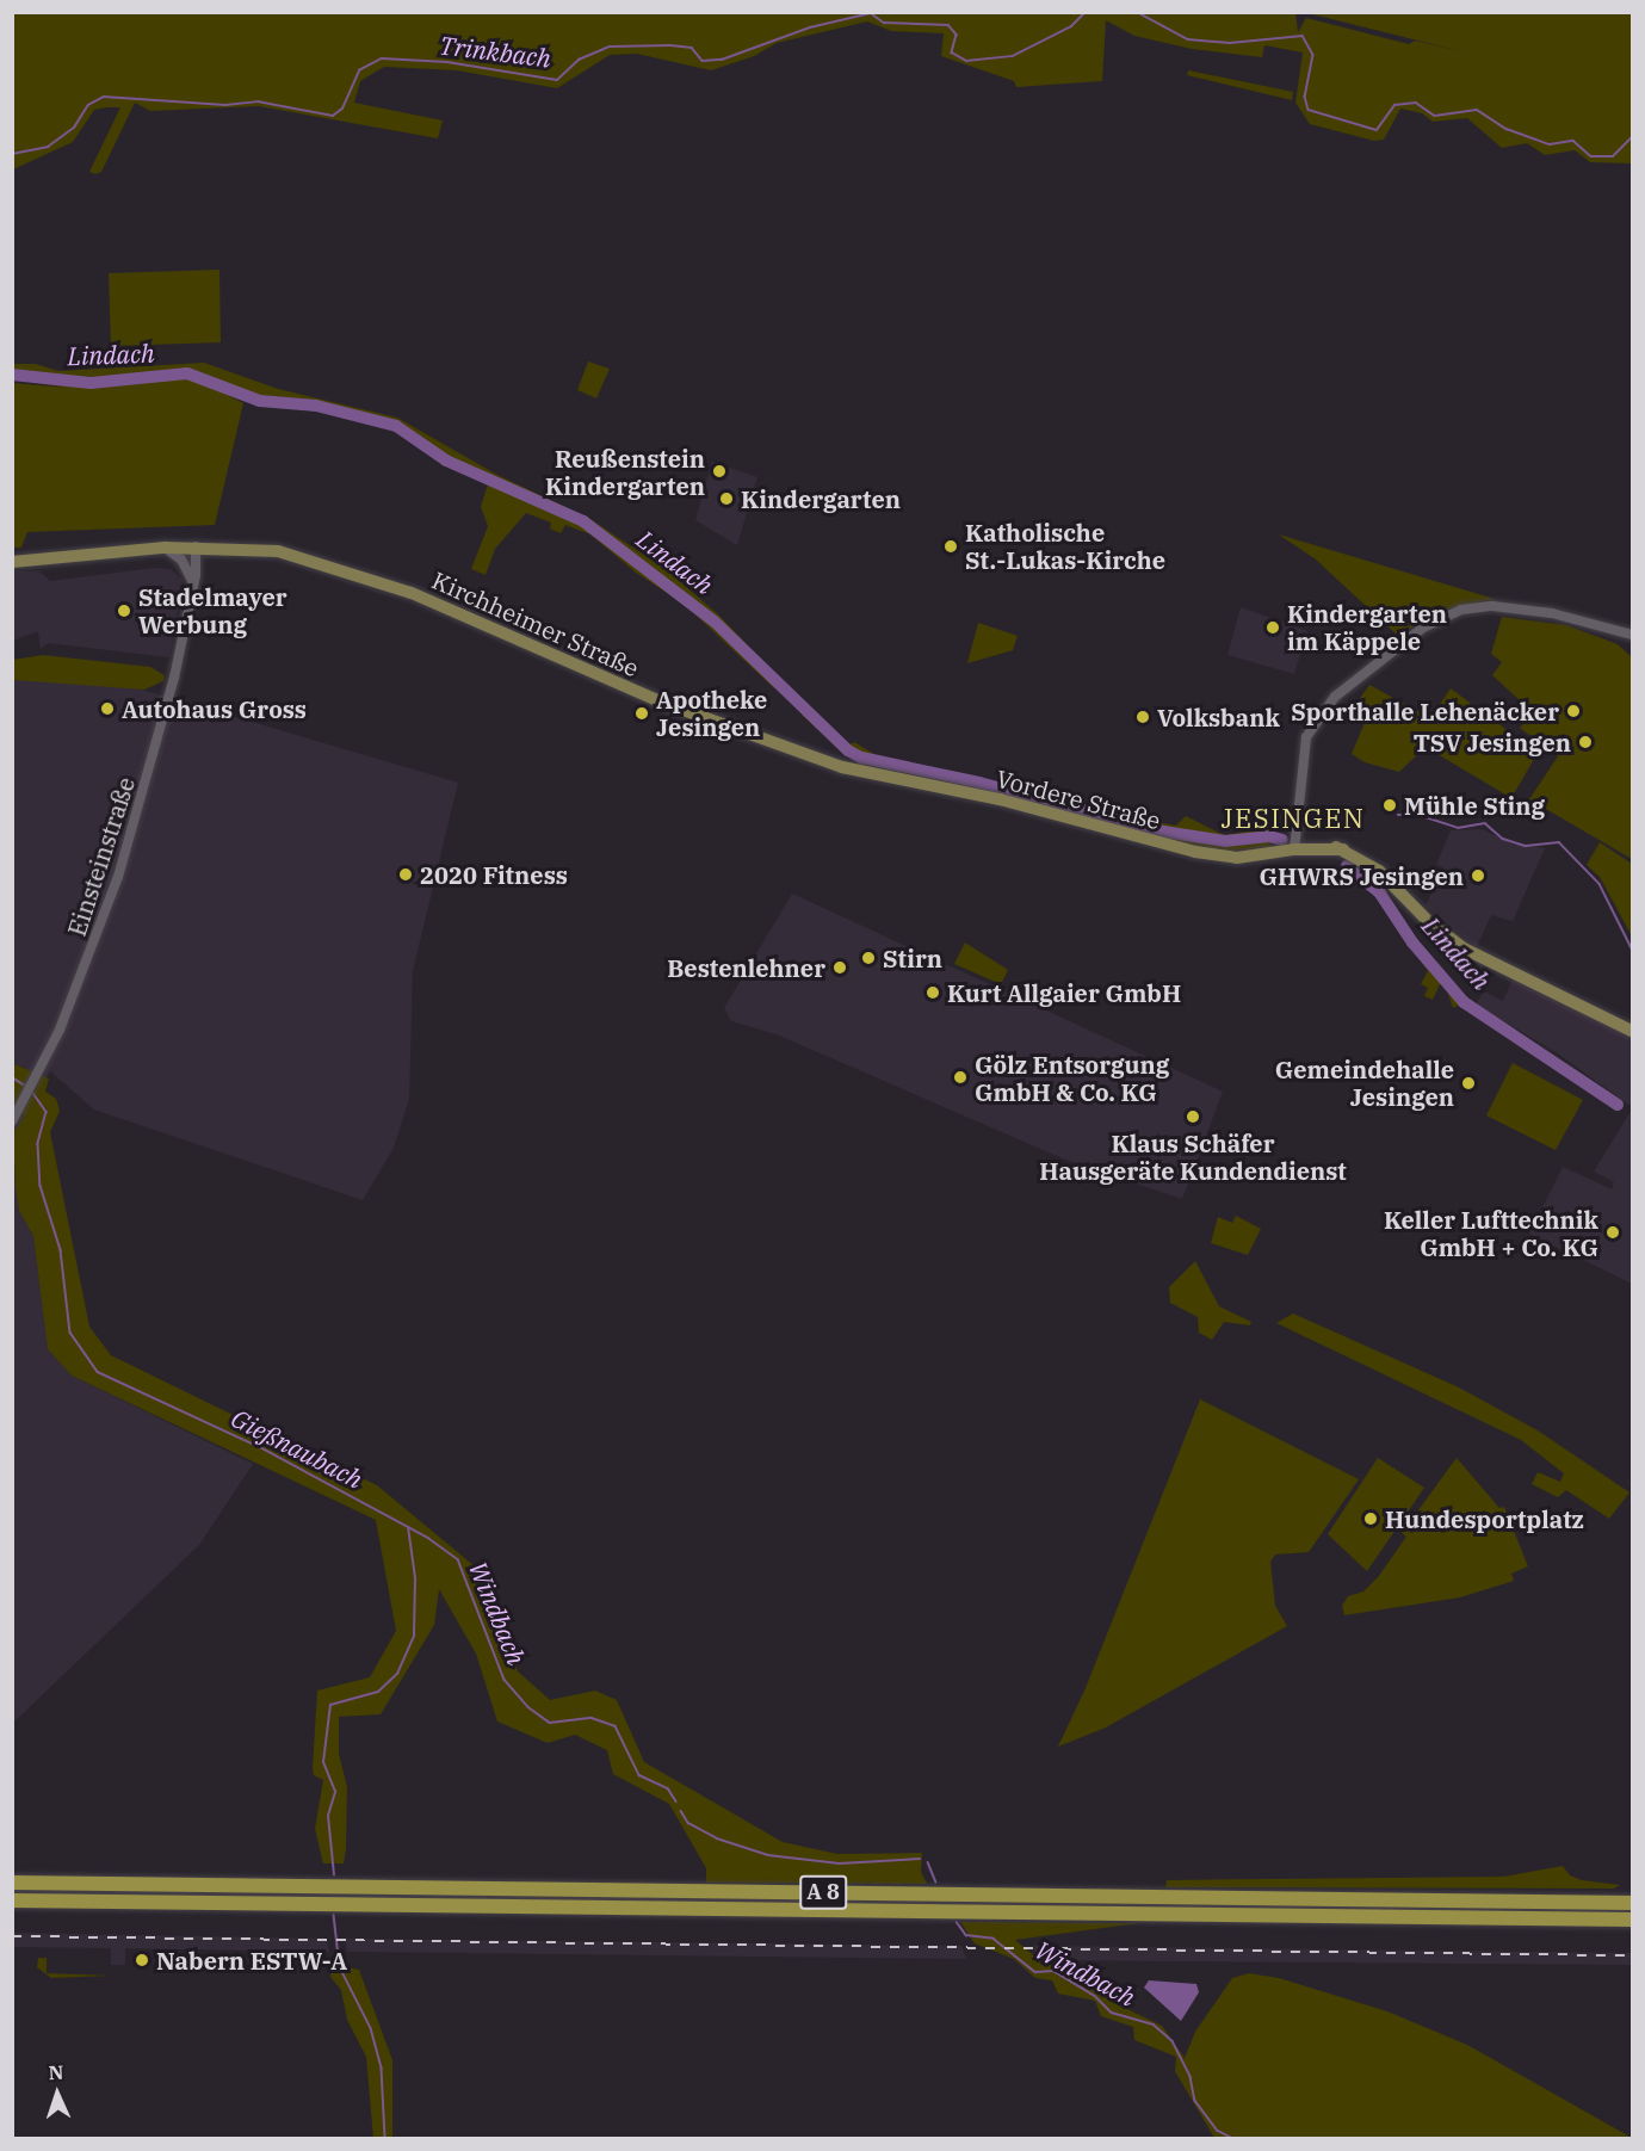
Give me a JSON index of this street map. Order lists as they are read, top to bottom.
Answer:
{
  "streets": {
    "highway": ["A 8"],
    "main road": ["Kirchheimer Straße", "Vordere Straße"],
    "street": ["Einsteinstraße"]
  },
  "crossings": [
    ["Kirchheimer Straße", "Vordere Straße"],
    ["Kirchheimer Straße", "Einsteinstraße"]
  ],
  "districts": ["JESINGEN"],
  "water": [
    "Trinkbach",
    "Lindach",
    "Gießnaubach",
    "Windbach"
  ],
  "places": [
    "Reußenstein Kindergarten",
    "Kindergarten",
    "Katholische St.-Lukas-Kirche",
    "Stadelmayer Werbung",
    "Kindergarten im Käppele",
    "Autohaus Gross",
    "Sporthalle Lehenäcker",
    "Apotheke Jesingen",
    "Volksbank",
    "TSV Jesingen",
    "Mühle Sting",
    "2020 Fitness",
    "GHWRS Jesingen",
    "Stirn",
    "Bestenlehner",
    "Kurt Allgaier GmbH",
    "Gölz Entsorgung GmbH & Co. KG",
    "Gemeindehalle Jesingen",
    "Klaus Schäfer Hausgeräte Kundendienst",
    "Keller Lufttechnik GmbH + Co. KG",
    "Hundesportplatz",
    "Nabern ESTW-A"
  ],
  "north": "top"
}
